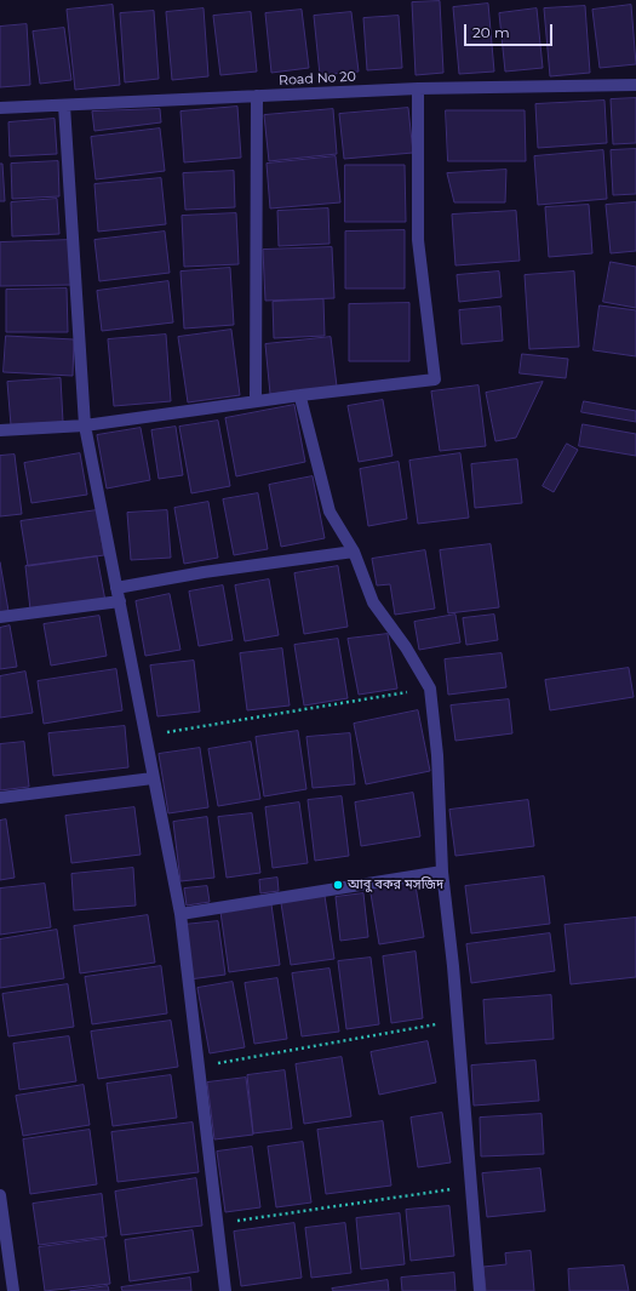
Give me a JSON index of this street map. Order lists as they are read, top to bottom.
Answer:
{
  "streets": {
    "street": ["Road No 20"]
  },
  "places": ["আবু বকর মসজিদ"],
  "scale_bar": "20 m"
}
